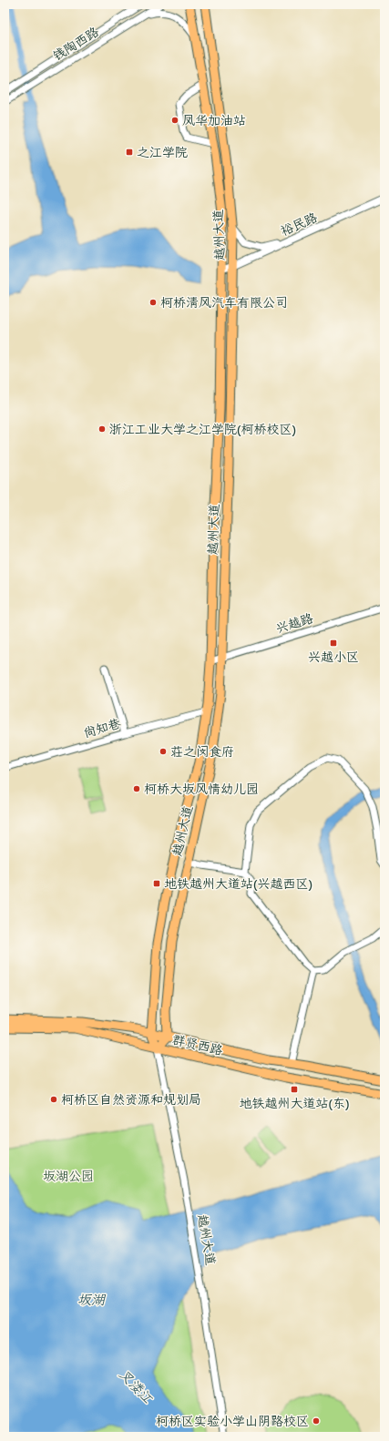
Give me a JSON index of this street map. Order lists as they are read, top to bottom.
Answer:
{
  "streets": {
    "main road": ["越州大道", "群贤西路"],
    "street": [
      "钱陶西路",
      "裕民路",
      "兴越路",
      "尚知巷"
    ]
  },
  "crossings": [
    ["裕民路", "越州大道"],
    ["越州大道", "兴越路"],
    ["越州大道", "尚知巷"],
    ["越州大道", "群贤西路"]
  ],
  "water": ["坂湖", "叉溇江"],
  "parks": ["坂湖公园"],
  "places": {
    "other": [
      "凤华加油站",
      "柯桥清风汽车有限公司",
      "浙江工业大学之江学院(柯桥校区)",
      "荘之闵食府",
      "柯桥大坂风情幼儿园",
      "柯桥区自然资源和规划局",
      "柯桥区实验小学山阴路校区"
    ],
    "transit": [
      "之江学院",
      "兴越小区",
      "地铁越州大道站(兴越西区)",
      "地铁越州大道站(东)"
    ]
  }
}
